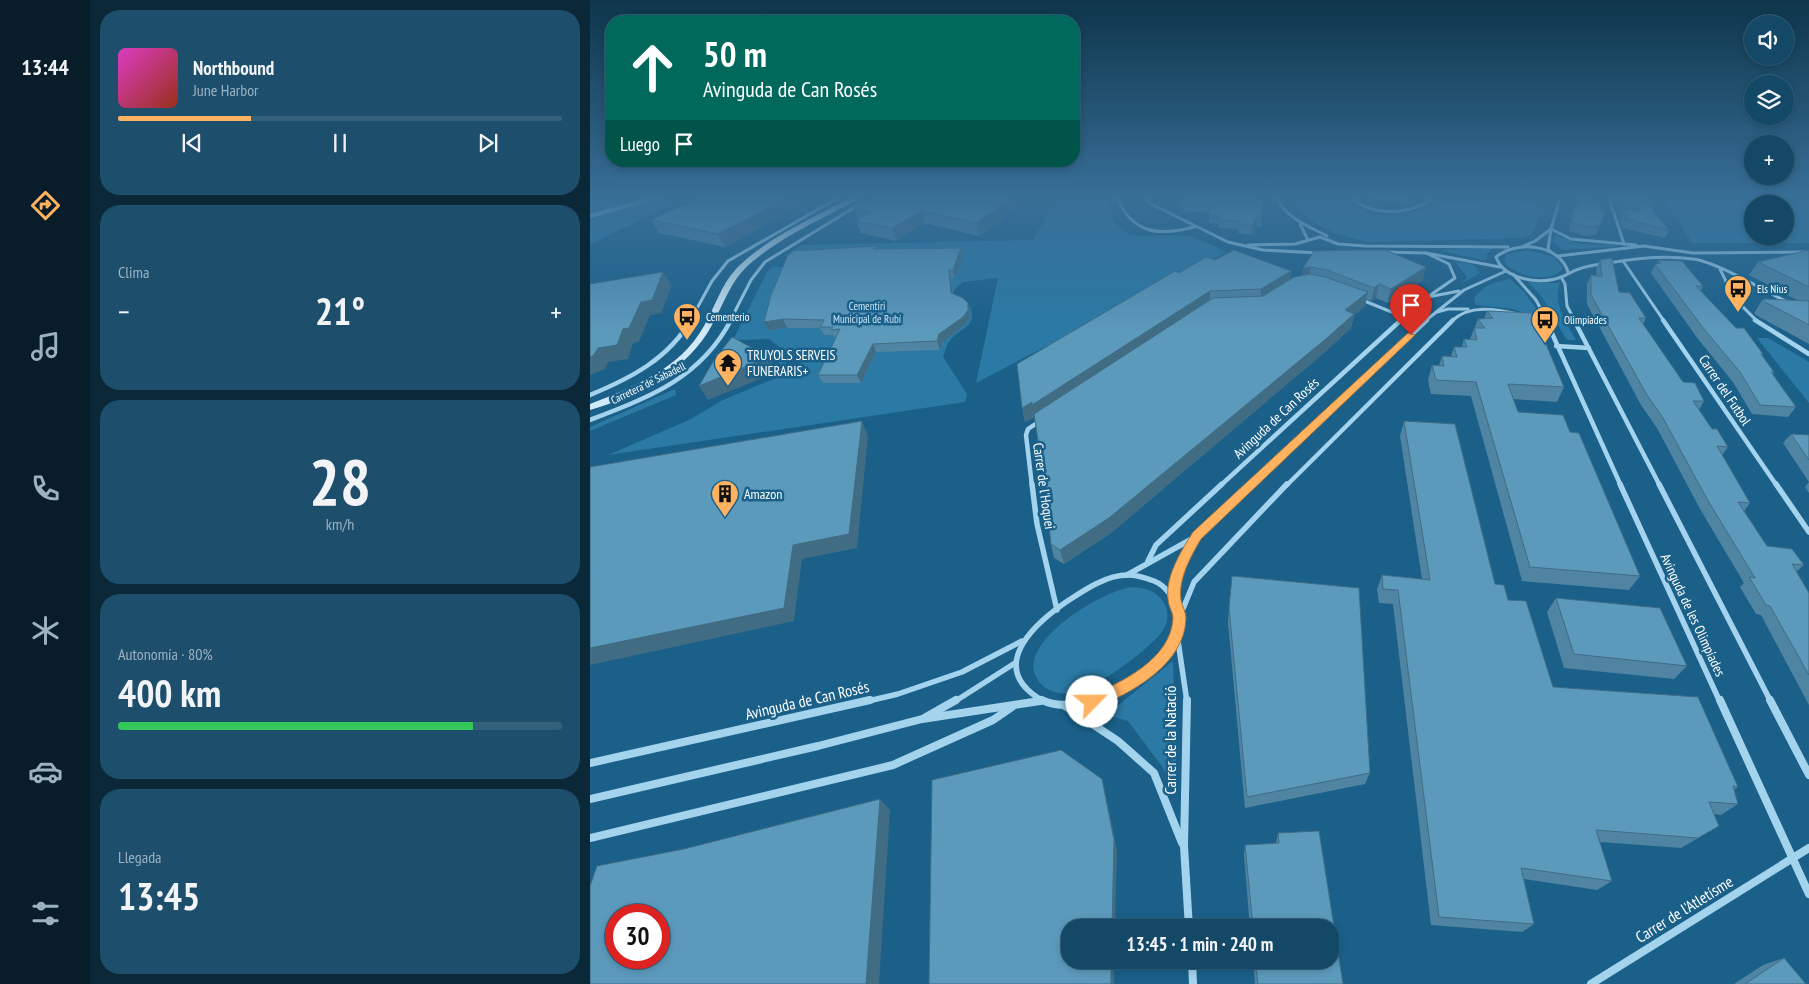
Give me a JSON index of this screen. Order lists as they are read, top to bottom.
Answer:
{
  "streets": {
    "street": [
      "Carretera de Sabadell",
      "Carrer del Futbol",
      "Avinguda de Can Rosés",
      "Carrer de l'Hoquei",
      "Avinguda de les Olimpíades",
      "Carrer de la Natació",
      "Carrer de l'Atletísme"
    ]
  },
  "crossings": [
    ["Avinguda de Can Rosés", "Carrer de l'Hoquei"],
    ["Avinguda de Can Rosés", "Carrer de la Natació"],
    ["Carrer de l'Hoquei", "Carrer de la Natació"],
    ["Avinguda de les Olimpíades", "Carrer de l'Atletísme"]
  ],
  "parks": ["Cementiri Municipal de Rubí"],
  "places": {
    "bus stop": ["Els Nius", "Cementerio", "Olimpíades"],
    "temple": ["TRUYOLS SERVEIS FUNERARIS+"],
    "building": ["Amazon"]
  },
  "page": {
    "tabs": "13:44",
    "map_buttons": ["+", "−"],
    "turn": ["50 m", "Avinguda de Can Rosés"],
    "song": ["Northbound", "June Harbor"],
    "then": "Luego",
    "tile": [
      "Clima",
      ["28", "km/h"],
      ["Autonomía · 80%", "400 km"],
      ["Llegada", "13:45"]
    ],
    "heat": ["−", "21°", "+"],
    "limit": "30",
    "trip": "13:45 · 1 min · 240 m"
  }
}
